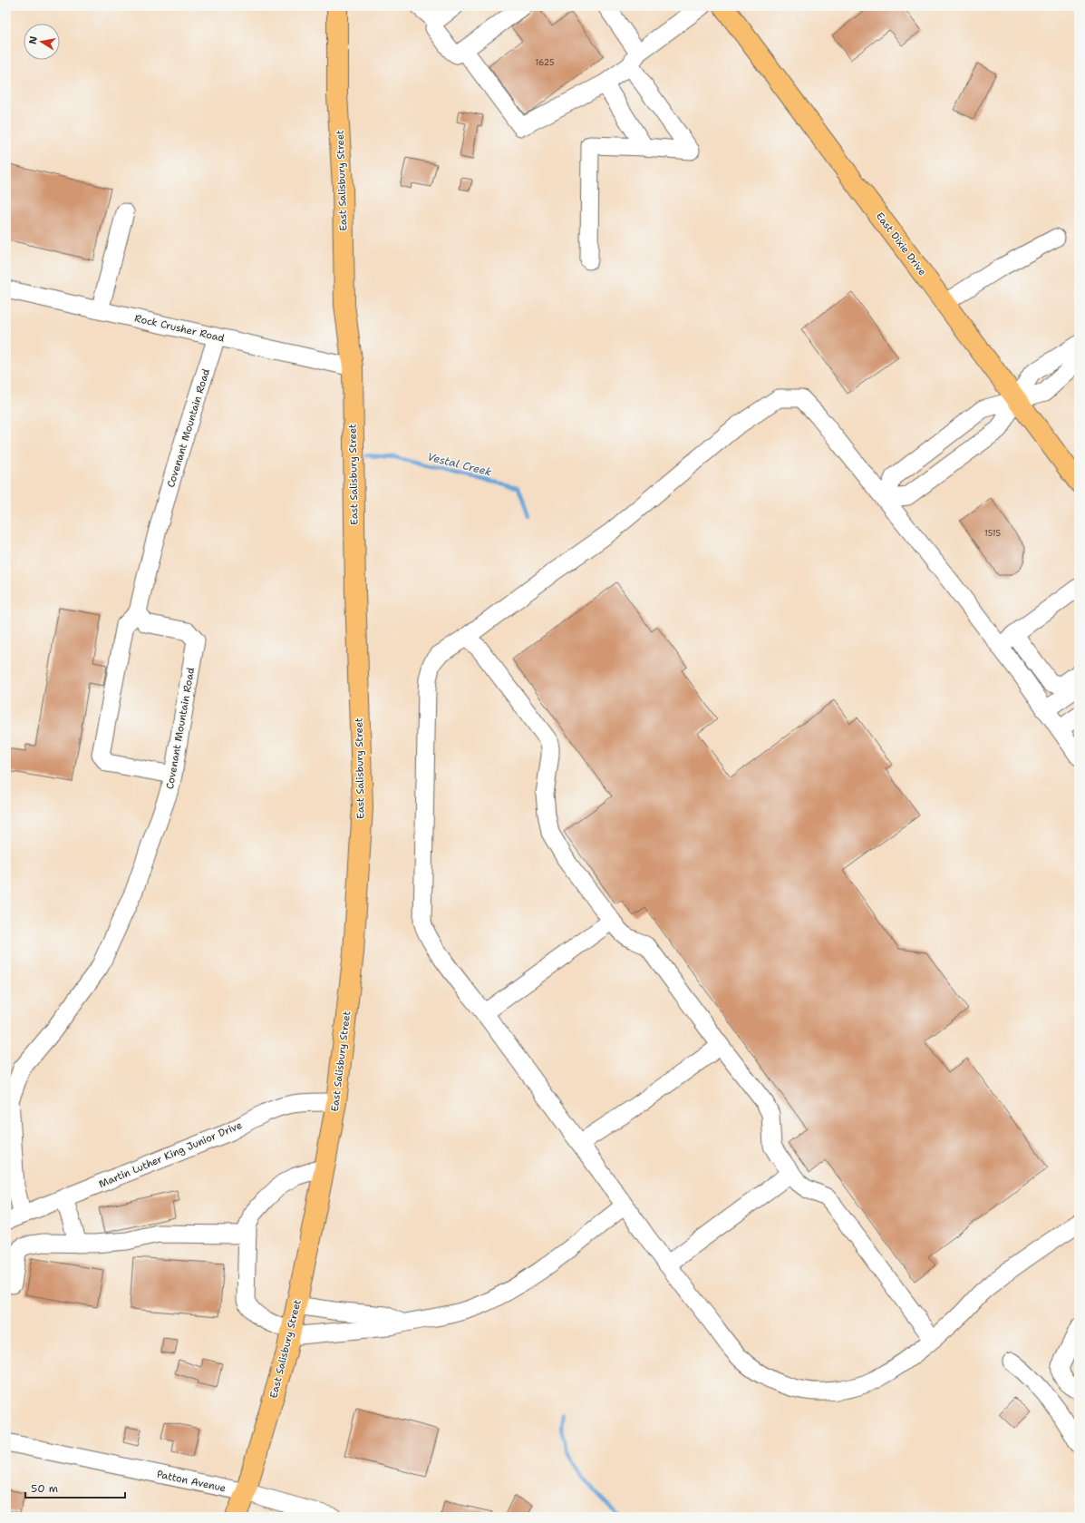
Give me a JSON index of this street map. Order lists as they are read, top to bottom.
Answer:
{
  "streets": {
    "main road": ["East Salisbury Street", "East Dixie Drive"],
    "street": [
      "Rock Crusher Road",
      "Covenant Mountain Road",
      "Martin Luther King Junior Drive",
      "Patton Avenue"
    ]
  },
  "crossings": [
    ["East Salisbury Street", "Rock Crusher Road"],
    ["East Salisbury Street", "Martin Luther King Junior Drive"],
    ["East Salisbury Street", "Patton Avenue"],
    ["Rock Crusher Road", "Covenant Mountain Road"],
    ["Covenant Mountain Road", "Martin Luther King Junior Drive"]
  ],
  "water": ["Vestal Creek"],
  "house_numbers": ["1625", "1515"],
  "scale_bar": "50 m",
  "north": "left"
}
